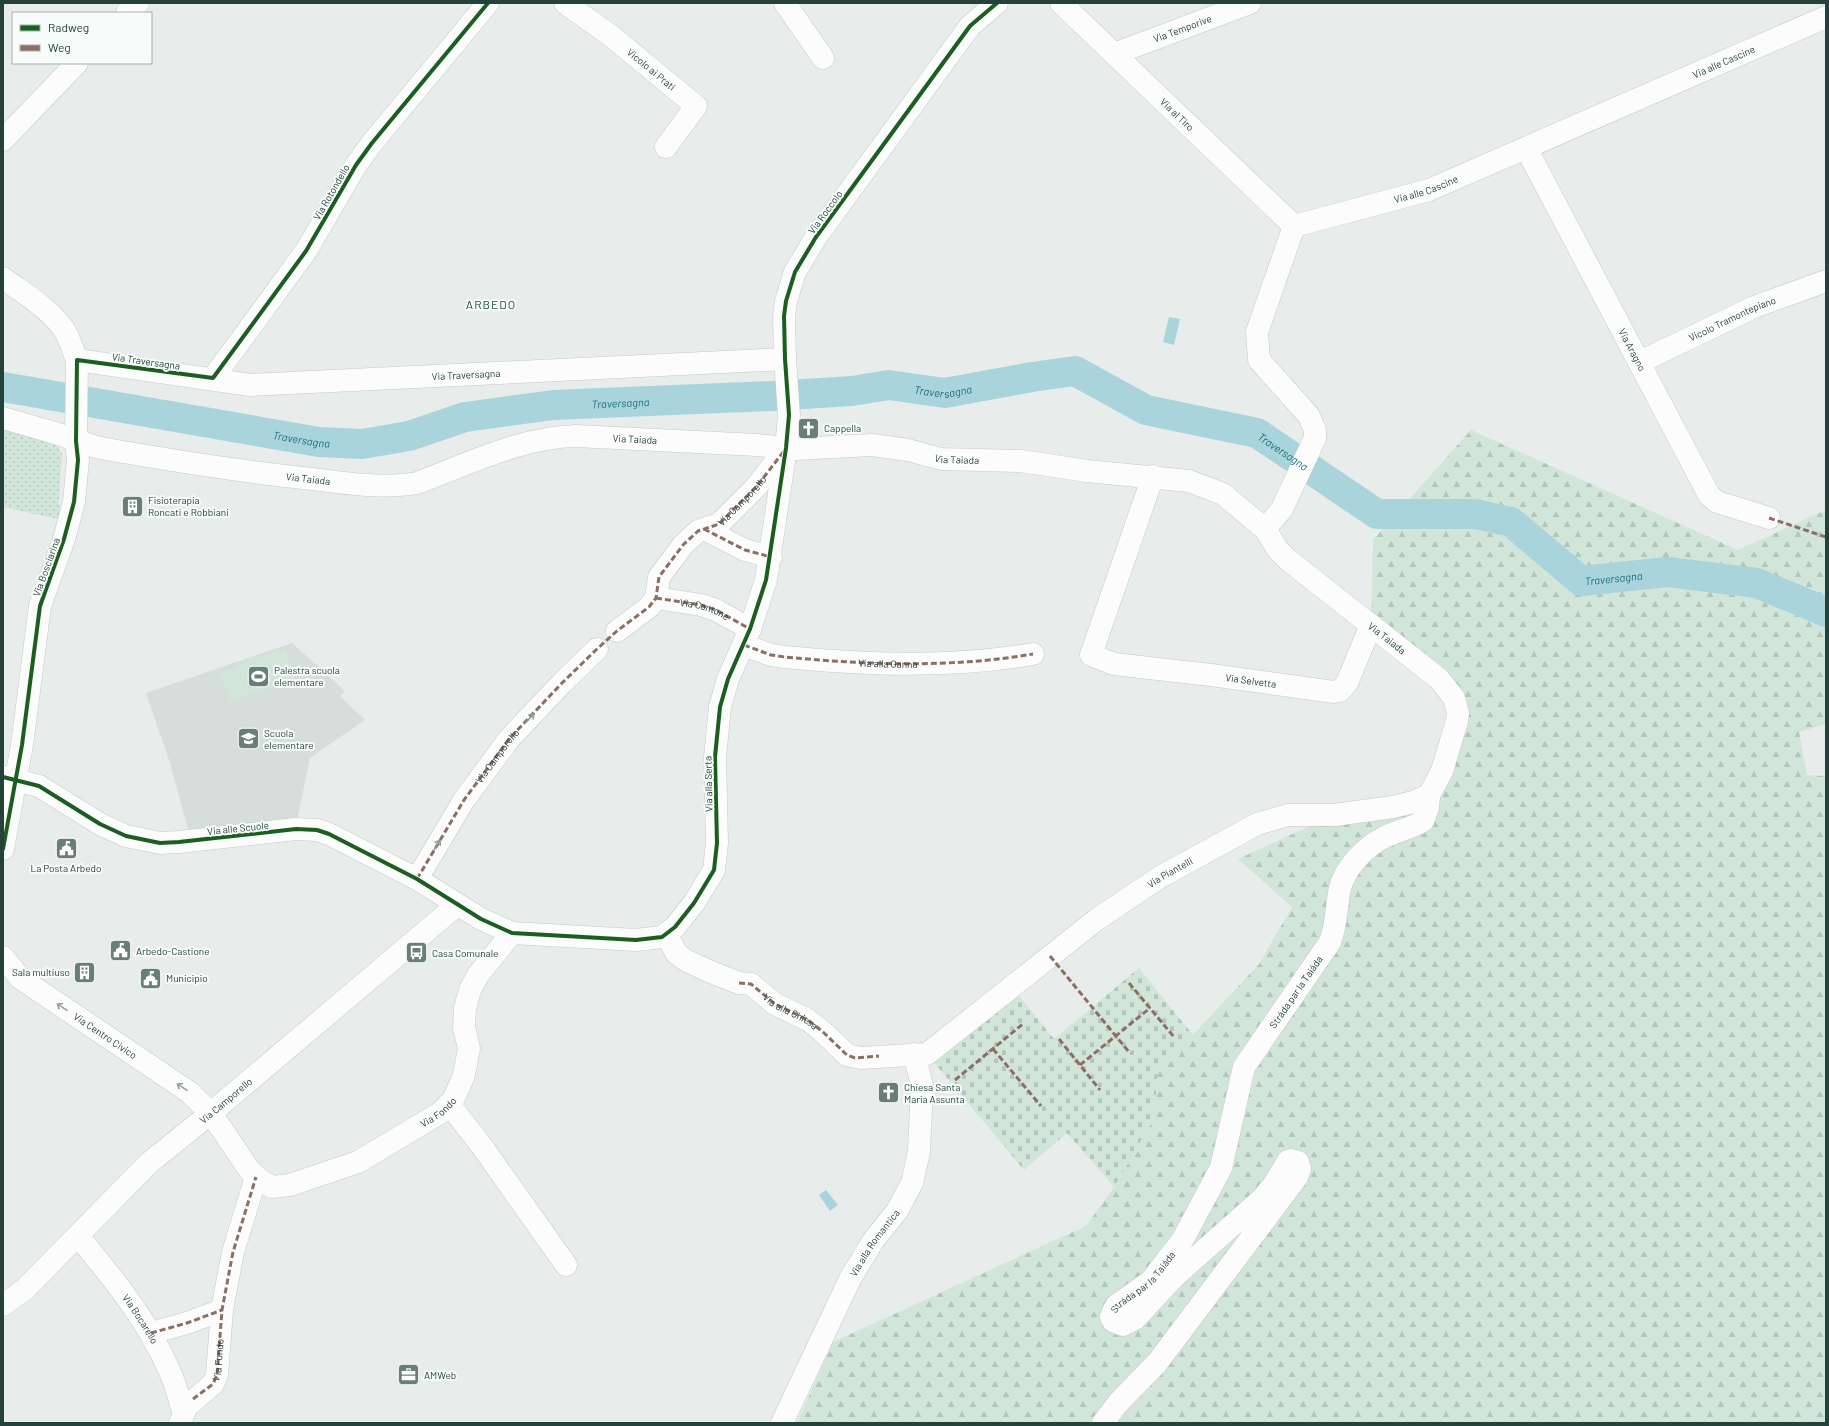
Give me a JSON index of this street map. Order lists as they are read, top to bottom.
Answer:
{
  "streets": {
    "street": [
      "Via Temporive",
      "Via alle Cascine",
      "Vicolo ai Prati",
      "Via al Tiro",
      "Via Rotondello",
      "Via Roccolo",
      "Vicolo Tramontepiano",
      "Via Aragno",
      "Via Traversagna",
      "Via Taiada",
      "Via Camporello",
      "Via Bosciarina",
      "Via Cantone",
      "Via alla Ganna",
      "Via Selvetta",
      "Via alla Serta",
      "Via alle Scuole",
      "Via Piantelli",
      "Stráda par la Taiáda",
      "Via alla Chiesa",
      "Via Centro Civico",
      "Via Fondo",
      "Via alla Romantica",
      "Via Bocarello"
    ]
  },
  "crossings": [
    ["Via Temporive", "Via al Tiro"],
    ["Via alle Cascine", "Via al Tiro"],
    ["Via alle Cascine", "Via Aragno"],
    ["Via Rotondello", "Via Traversagna"],
    ["Via Roccolo", "Via Traversagna"],
    ["Via Roccolo", "Via Taiada"],
    ["Via Roccolo", "Via Camporello"],
    ["Via Roccolo", "Via alla Serta"],
    ["Vicolo Tramontepiano", "Via Aragno"],
    ["Via Traversagna", "Via Bosciarina"],
    ["Via Taiada", "Via Camporello"],
    ["Via Taiada", "Via Bosciarina"],
    ["Via Taiada", "Via Selvetta"],
    ["Via Taiada", "Via alla Serta"],
    ["Via Taiada", "Via Piantelli"],
    ["Via Taiada", "Stráda par la Taiáda"],
    ["Via Camporello", "Via Cantone"],
    ["Via Camporello", "Via alla Serta"],
    ["Via Camporello", "Via alle Scuole"],
    ["Via Camporello", "Via Centro Civico"],
    ["Via Camporello", "Via Fondo"],
    ["Via Camporello", "Via Bocarello"],
    ["Via Bosciarina", "Via alle Scuole"],
    ["Via Cantone", "Via alla Ganna"],
    ["Via Cantone", "Via alla Serta"],
    ["Via alla Ganna", "Via alla Serta"],
    ["Via alla Serta", "Via alle Scuole"],
    ["Via alla Serta", "Via alla Chiesa"],
    ["Via alla Serta", "Via Fondo"],
    ["Via alle Scuole", "Via Fondo"],
    ["Via Piantelli", "Stráda par la Taiáda"],
    ["Via Piantelli", "Via alla Chiesa"],
    ["Via Piantelli", "Via alla Romantica"],
    ["Via alla Chiesa", "Via alla Romantica"],
    ["Via Centro Civico", "Via Fondo"],
    ["Via Fondo", "Via Bocarello"]
  ],
  "one_way": ["Via Centro Civico"],
  "districts": ["ARBEDO"],
  "water": ["Traversagna"],
  "places": {
    "church": ["Cappella", "Chiesa Santa Maria Assunta"],
    "building": ["Fisioterapia Roncati e Robbiani", "Sala multiuso"],
    "sports": ["Palestra scuola elementare"],
    "school or university": ["Scuola elementare"],
    "public building": ["La Posta Arbedo", "Arbedo-Castione", "Municipio"],
    "bus stop": ["Casa Comunale"],
    "office": ["AMWeb"]
  },
  "legend": ["Radweg", "Weg"]
}
